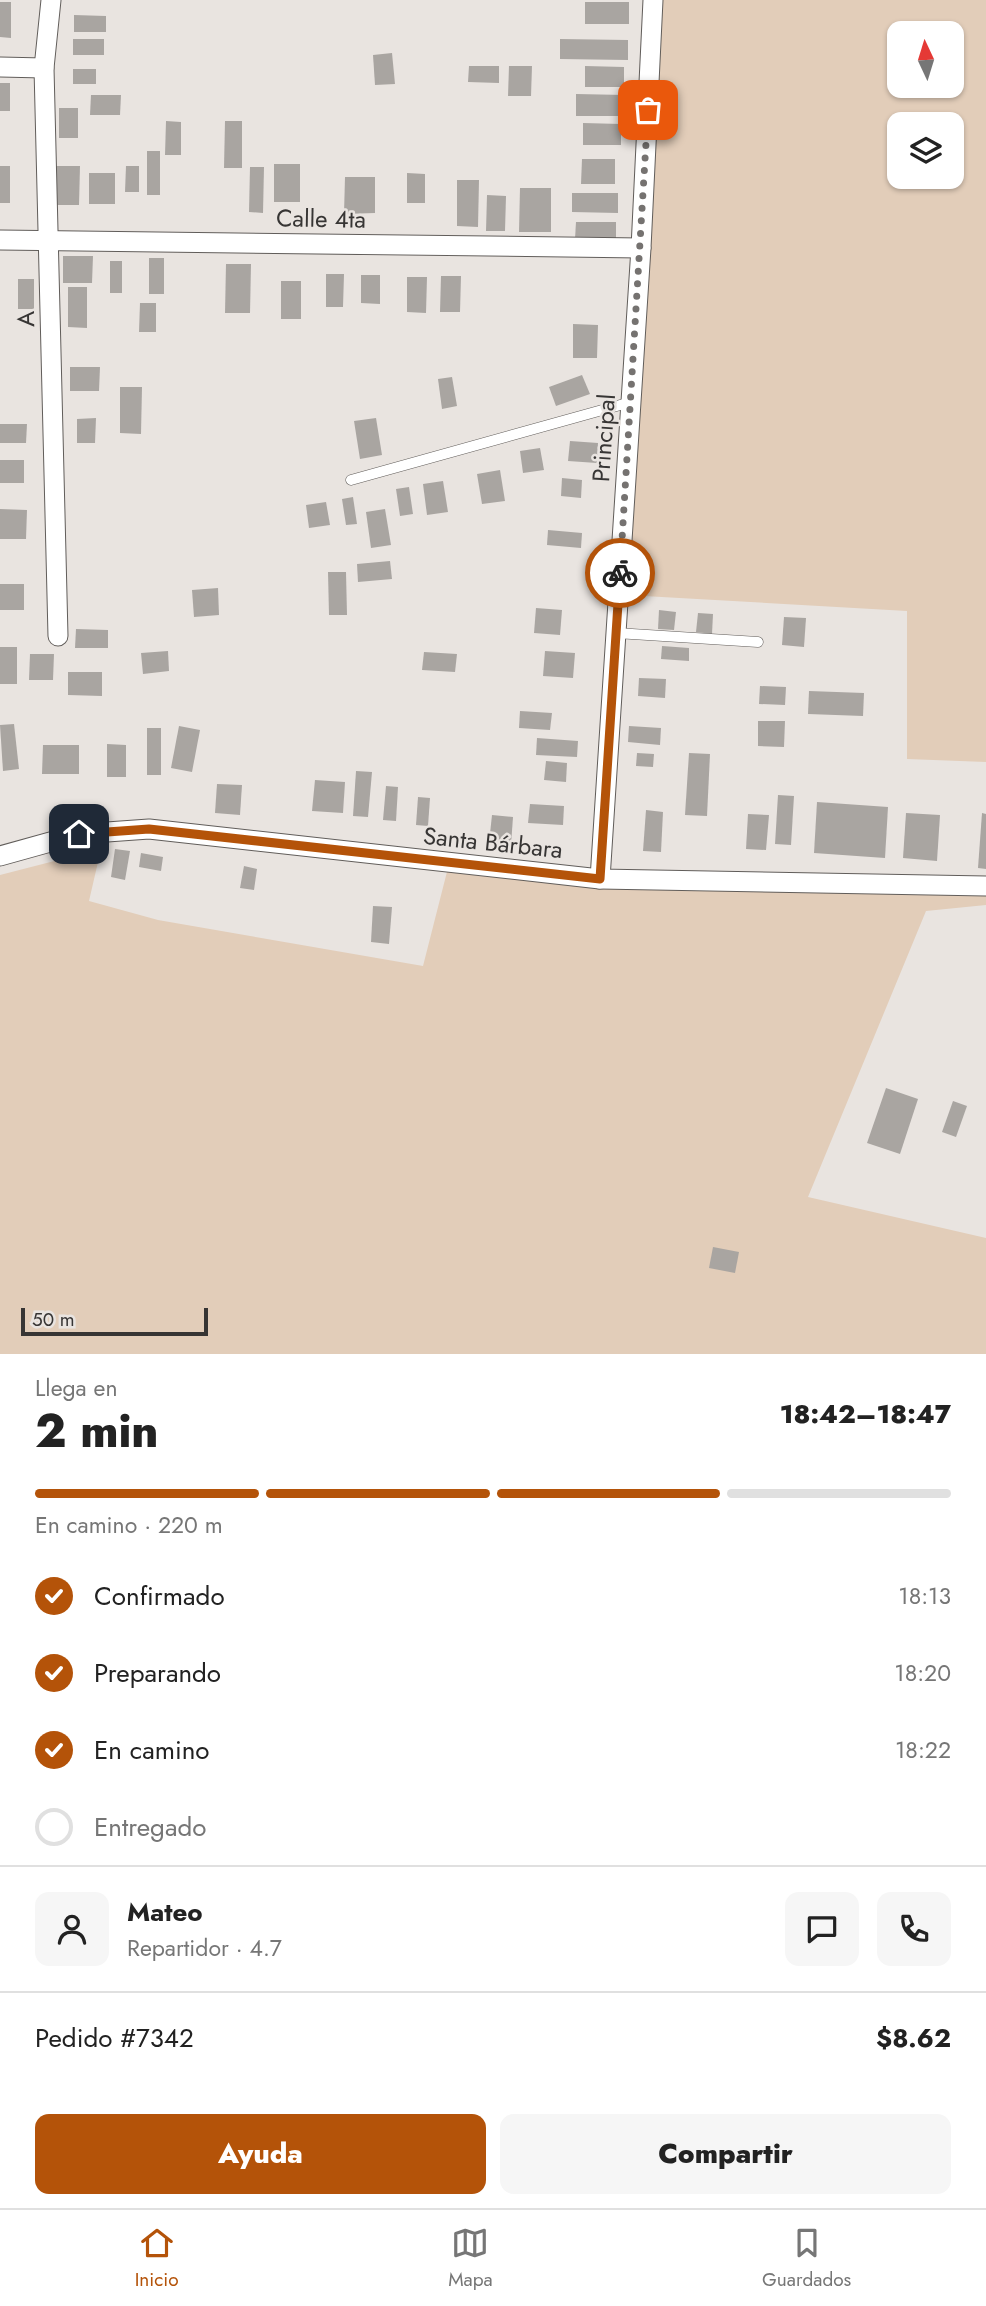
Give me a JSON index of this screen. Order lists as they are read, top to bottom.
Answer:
{
  "streets": {
    "street": [
      "Calle 4ta",
      "A",
      "Principal",
      "Santa Bárbara"
    ]
  },
  "crossings": [
    ["Calle 4ta", "A"],
    ["Calle 4ta", "Principal"],
    ["Principal", "Santa Bárbara"]
  ],
  "scale_bar": "50 m",
  "north": "top",
  "page": {
    "scale": "50 m",
    "heading": ["2 min", "Llega en", "18:42–18:47"],
    "panel": [
      "Mateo",
      "Repartidor · 4.7",
      "Pedido #7342",
      "$8.62"
    ],
    "bar": "En camino · 220 m",
    "list": [
      ["Confirmado", "18:13"],
      ["Preparando", "18:20"],
      ["En camino", "18:22"],
      "Entregado"
    ],
    "buttons": ["Ayuda", "Compartir"],
    "tabs": ["Inicio", "Mapa", "Guardados"]
  }
}
